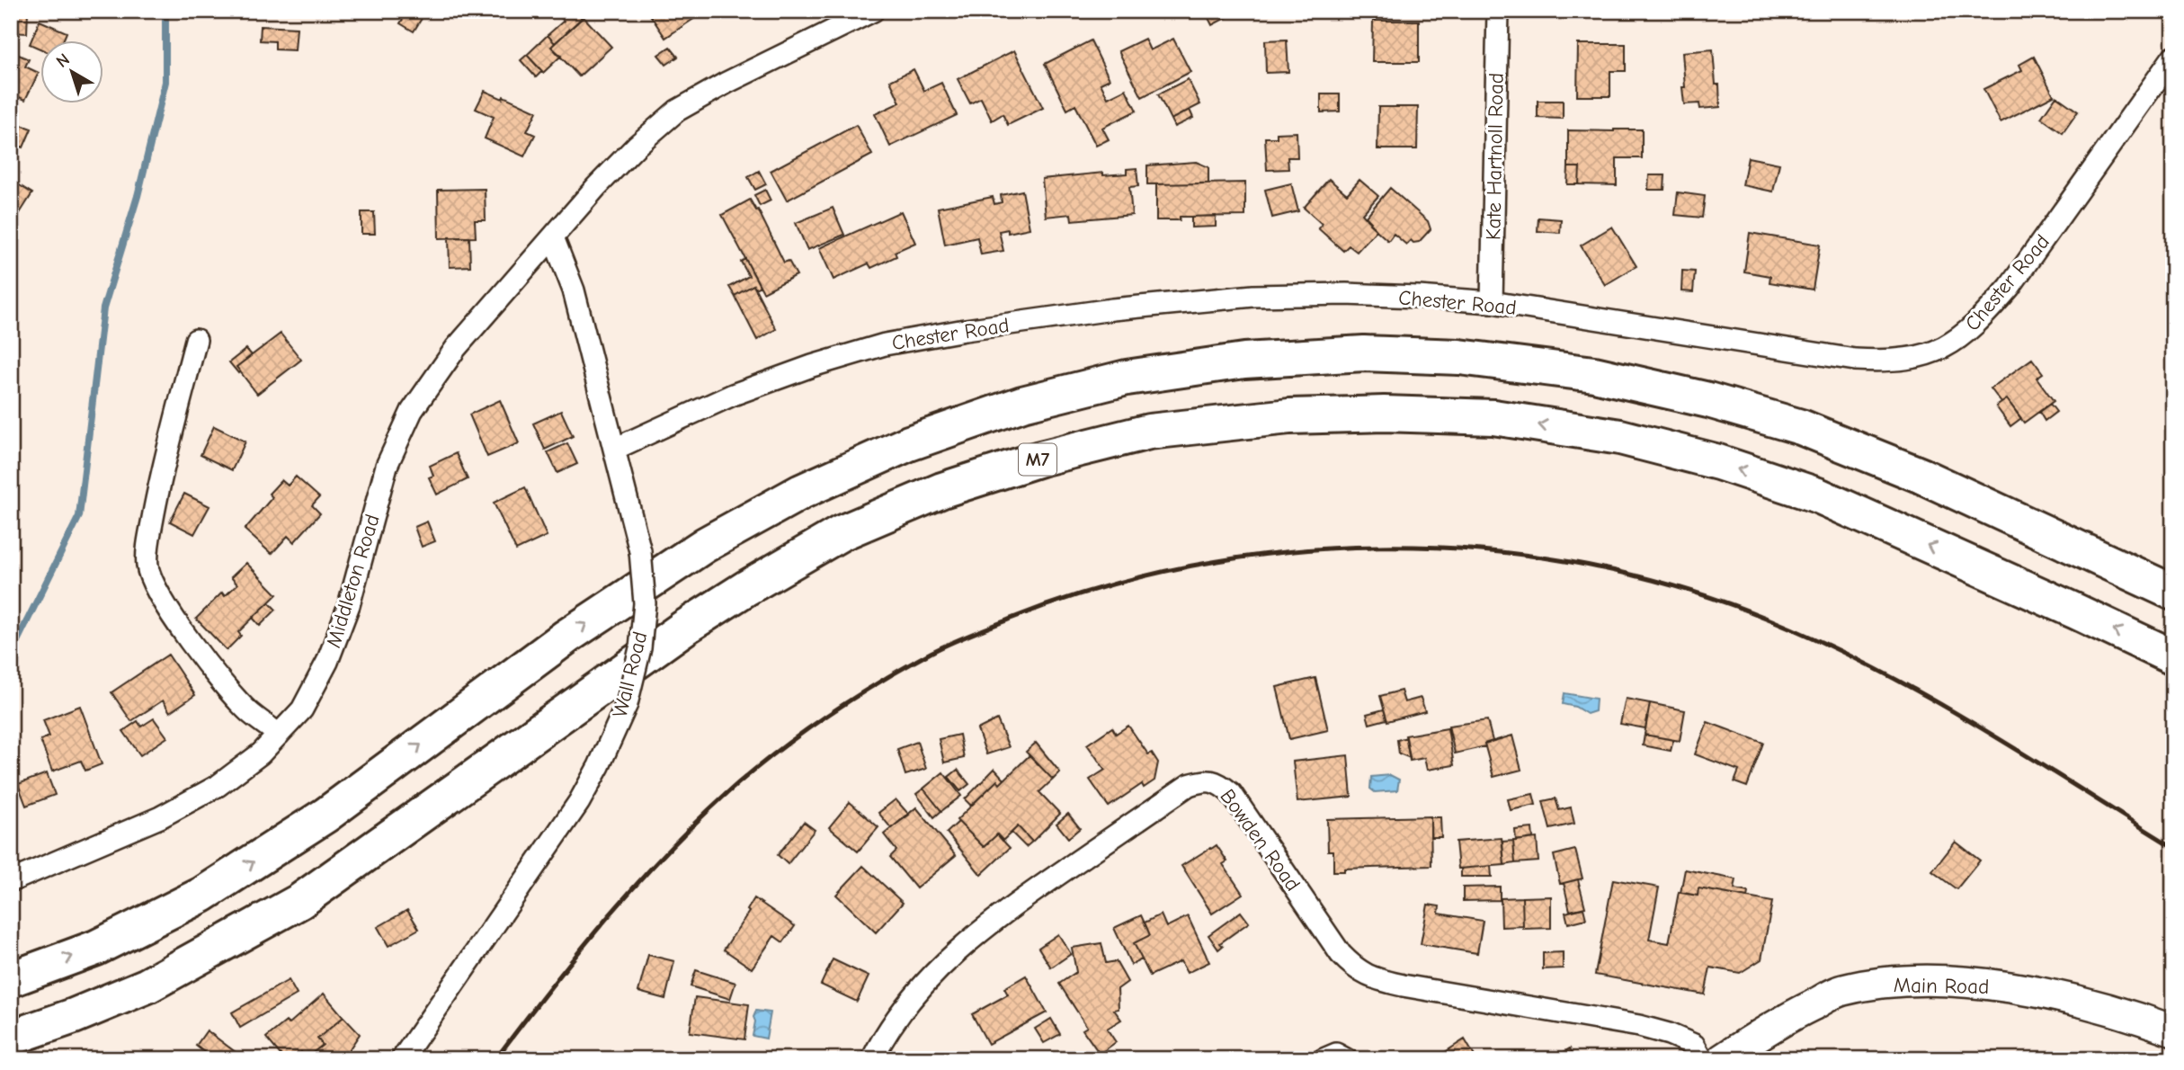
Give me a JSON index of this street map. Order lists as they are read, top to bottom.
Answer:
{
  "streets": {
    "highway": ["M7"],
    "main road": ["Main Road"],
    "street": [
      "Kate Hartnoll Road",
      "Chester Road",
      "Middleton Road",
      "Wall Road",
      "Bowden Road"
    ]
  },
  "crossings": [
    ["Kate Hartnoll Road", "Chester Road"],
    ["Chester Road", "Wall Road"],
    ["Middleton Road", "Wall Road"]
  ],
  "north": "top left"
}
